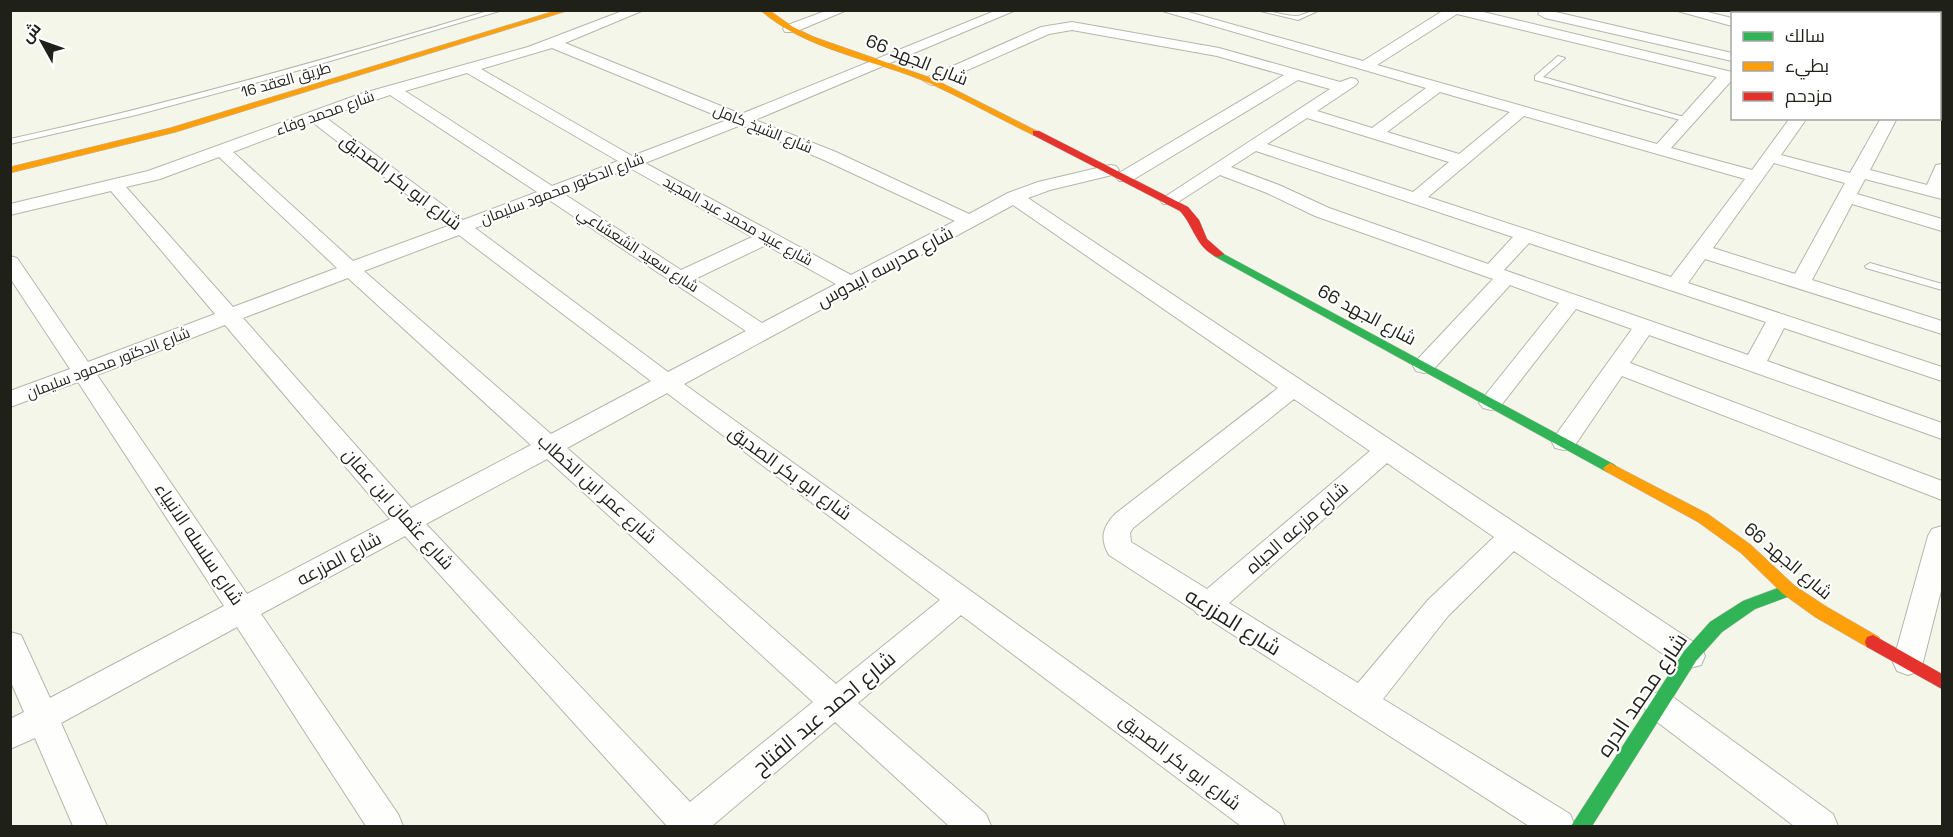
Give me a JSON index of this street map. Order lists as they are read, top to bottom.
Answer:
{
  "streets": {
    "street": [
      "شارع الجهد 66",
      "طريق العقد 16",
      "شارع محمد وفاء",
      "شارع الشيخ كامل",
      "شارع ابو بكر الصديق",
      "شارع الدكتور محمود سليمان",
      "شارع عبيد محمد عبد المجيد",
      "شارع سعيد الشعشاعي",
      "شارع مدرسه ابيدوس",
      "شارع عمر ابن الخطاب",
      "شارع عثمان ابن عفان",
      "شارع مزرعه الحياه",
      "شارع سلسله الانبياء",
      "شارع المزرعه",
      "شارع محمد الدره",
      "شارع احمد عبد الفتاح"
    ]
  },
  "crossings": [
    ["شارع الجهد 66", "شارع الدكتور محمود سليمان"],
    ["شارع الجهد 66", "شارع مدرسه ابيدوس"],
    ["شارع الجهد 66", "شارع محمد الدره"],
    ["شارع محمد وفاء", "شارع الشيخ كامل"],
    ["شارع محمد وفاء", "شارع ابو بكر الصديق"],
    ["شارع محمد وفاء", "شارع عبيد محمد عبد المجيد"],
    ["شارع محمد وفاء", "شارع سعيد الشعشاعي"],
    ["شارع محمد وفاء", "شارع عمر ابن الخطاب"],
    ["شارع محمد وفاء", "شارع عثمان ابن عفان"],
    ["شارع الشيخ كامل", "شارع الدكتور محمود سليمان"],
    ["شارع الشيخ كامل", "شارع مدرسه ابيدوس"],
    ["شارع ابو بكر الصديق", "شارع الدكتور محمود سليمان"],
    ["شارع ابو بكر الصديق", "شارع مدرسه ابيدوس"],
    ["شارع ابو بكر الصديق", "شارع المزرعه"],
    ["شارع ابو بكر الصديق", "شارع احمد عبد الفتاح"],
    ["شارع الدكتور محمود سليمان", "شارع عبيد محمد عبد المجيد"],
    ["شارع الدكتور محمود سليمان", "شارع سعيد الشعشاعي"],
    ["شارع الدكتور محمود سليمان", "شارع عمر ابن الخطاب"],
    ["شارع الدكتور محمود سليمان", "شارع عثمان ابن عفان"],
    ["شارع الدكتور محمود سليمان", "شارع سلسله الانبياء"],
    ["شارع عبيد محمد عبد المجيد", "شارع مدرسه ابيدوس"],
    ["شارع سعيد الشعشاعي", "شارع مدرسه ابيدوس"],
    ["شارع مدرسه ابيدوس", "شارع المزرعه"],
    ["شارع عمر ابن الخطاب", "شارع المزرعه"],
    ["شارع عمر ابن الخطاب", "شارع احمد عبد الفتاح"],
    ["شارع عثمان ابن عفان", "شارع المزرعه"],
    ["شارع عثمان ابن عفان", "شارع احمد عبد الفتاح"],
    ["شارع مزرعه الحياه", "شارع المزرعه"],
    ["شارع سلسله الانبياء", "شارع المزرعه"]
  ],
  "legend": ["سالك", "بطيء", "مزدحم"],
  "north": "top left"
}
